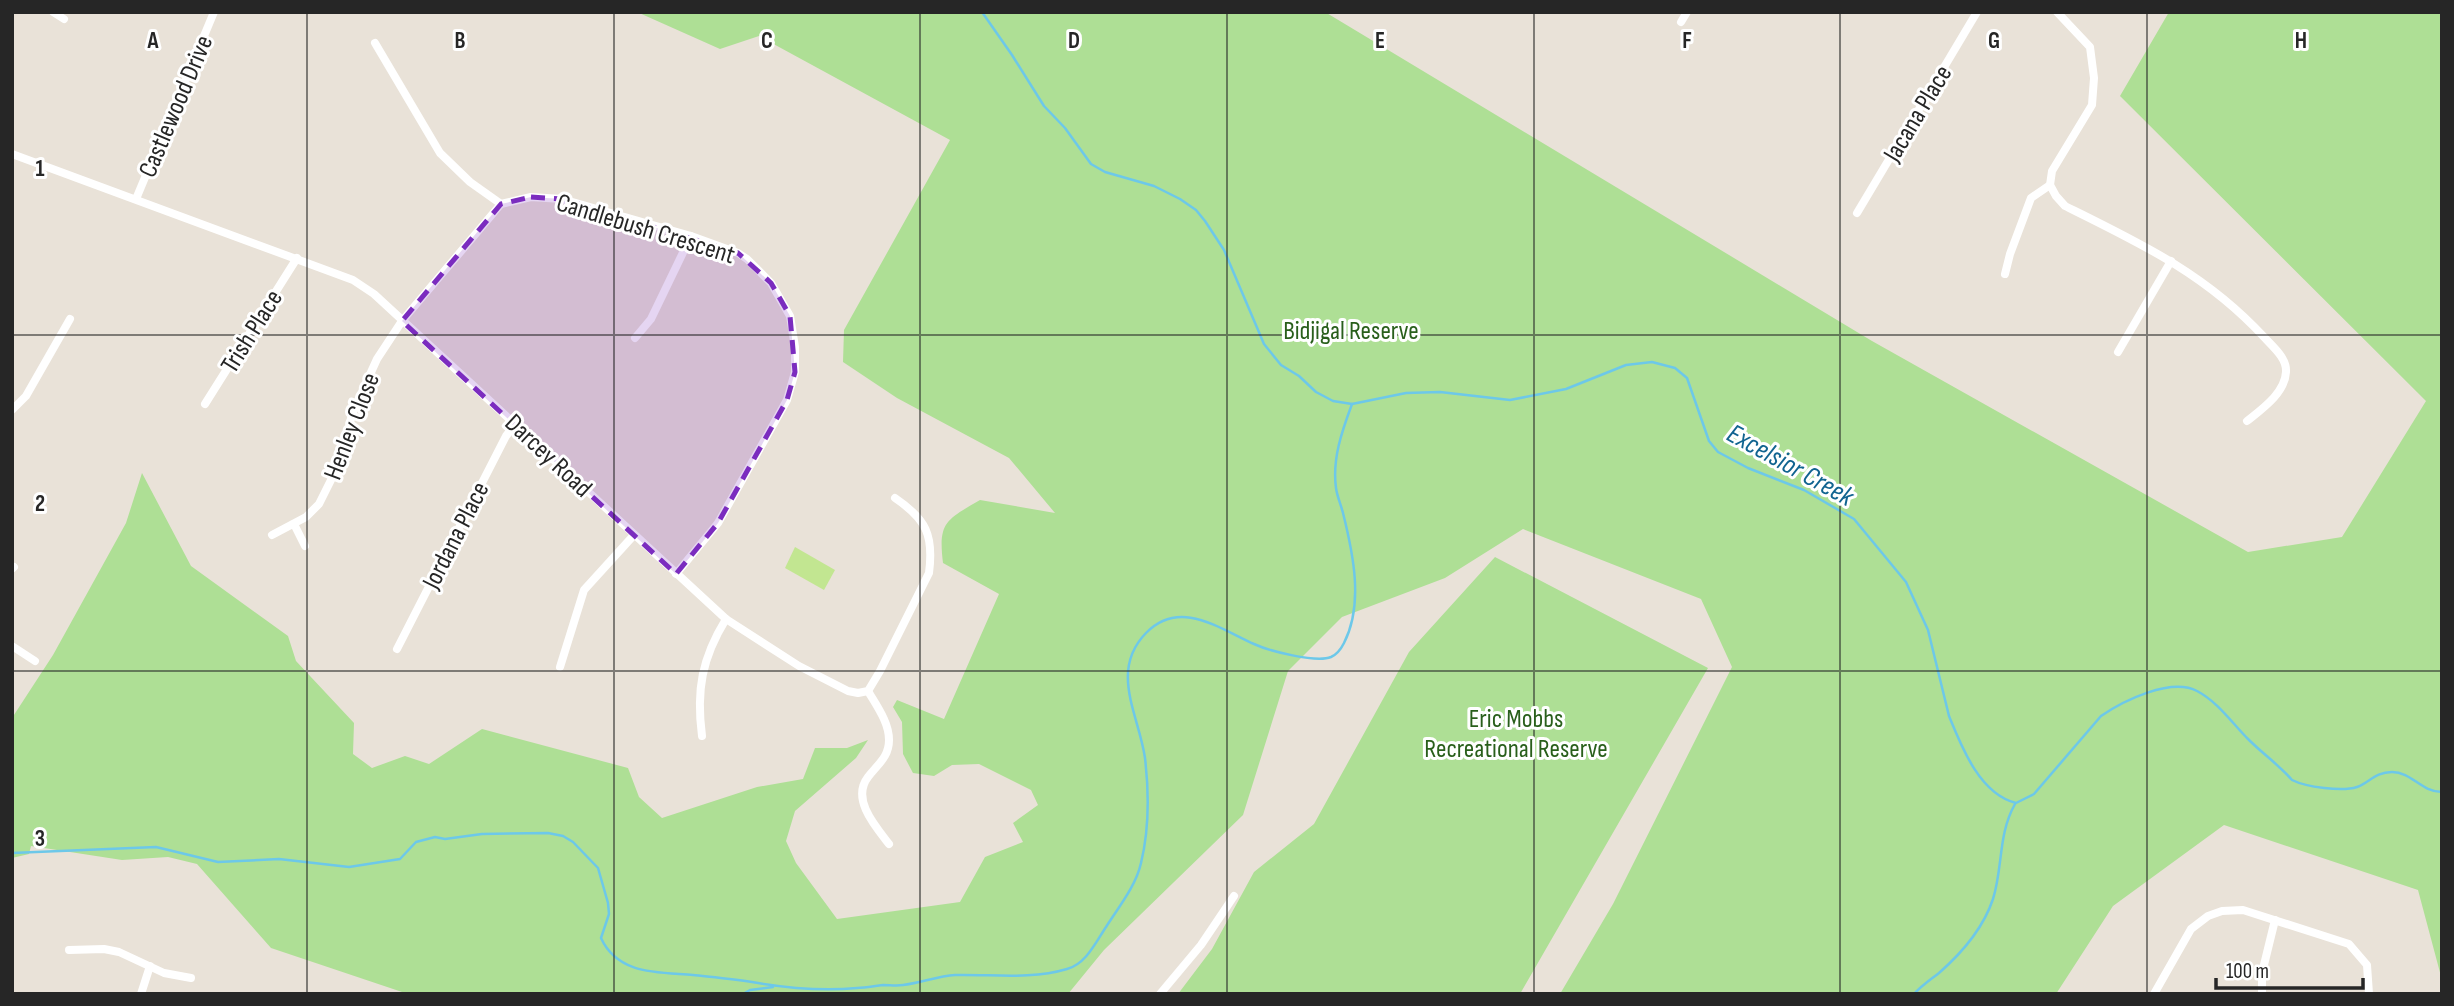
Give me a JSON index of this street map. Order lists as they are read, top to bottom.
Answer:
{
  "streets": {
    "street": [
      "Castlewood Drive",
      "Jacana Place",
      "Candlebush Crescent",
      "Trish Place",
      "Henley Close",
      "Darcey Road",
      "Jordana Place"
    ]
  },
  "crossings": [
    ["Castlewood Drive", "Darcey Road"],
    ["Candlebush Crescent", "Darcey Road"],
    ["Trish Place", "Darcey Road"],
    ["Henley Close", "Darcey Road"],
    ["Darcey Road", "Jordana Place"]
  ],
  "water": ["Excelsior Creek"],
  "parks": ["Bidjigal Reserve", "Eric Mobbs Recreational Reserve"],
  "scale_bar": "100 m",
  "grid": {
    "columns": [
      "A",
      "B",
      "C",
      "D",
      "E",
      "F",
      "G",
      "H"
    ],
    "rows": ["1", "2", "3"]
  }
}
